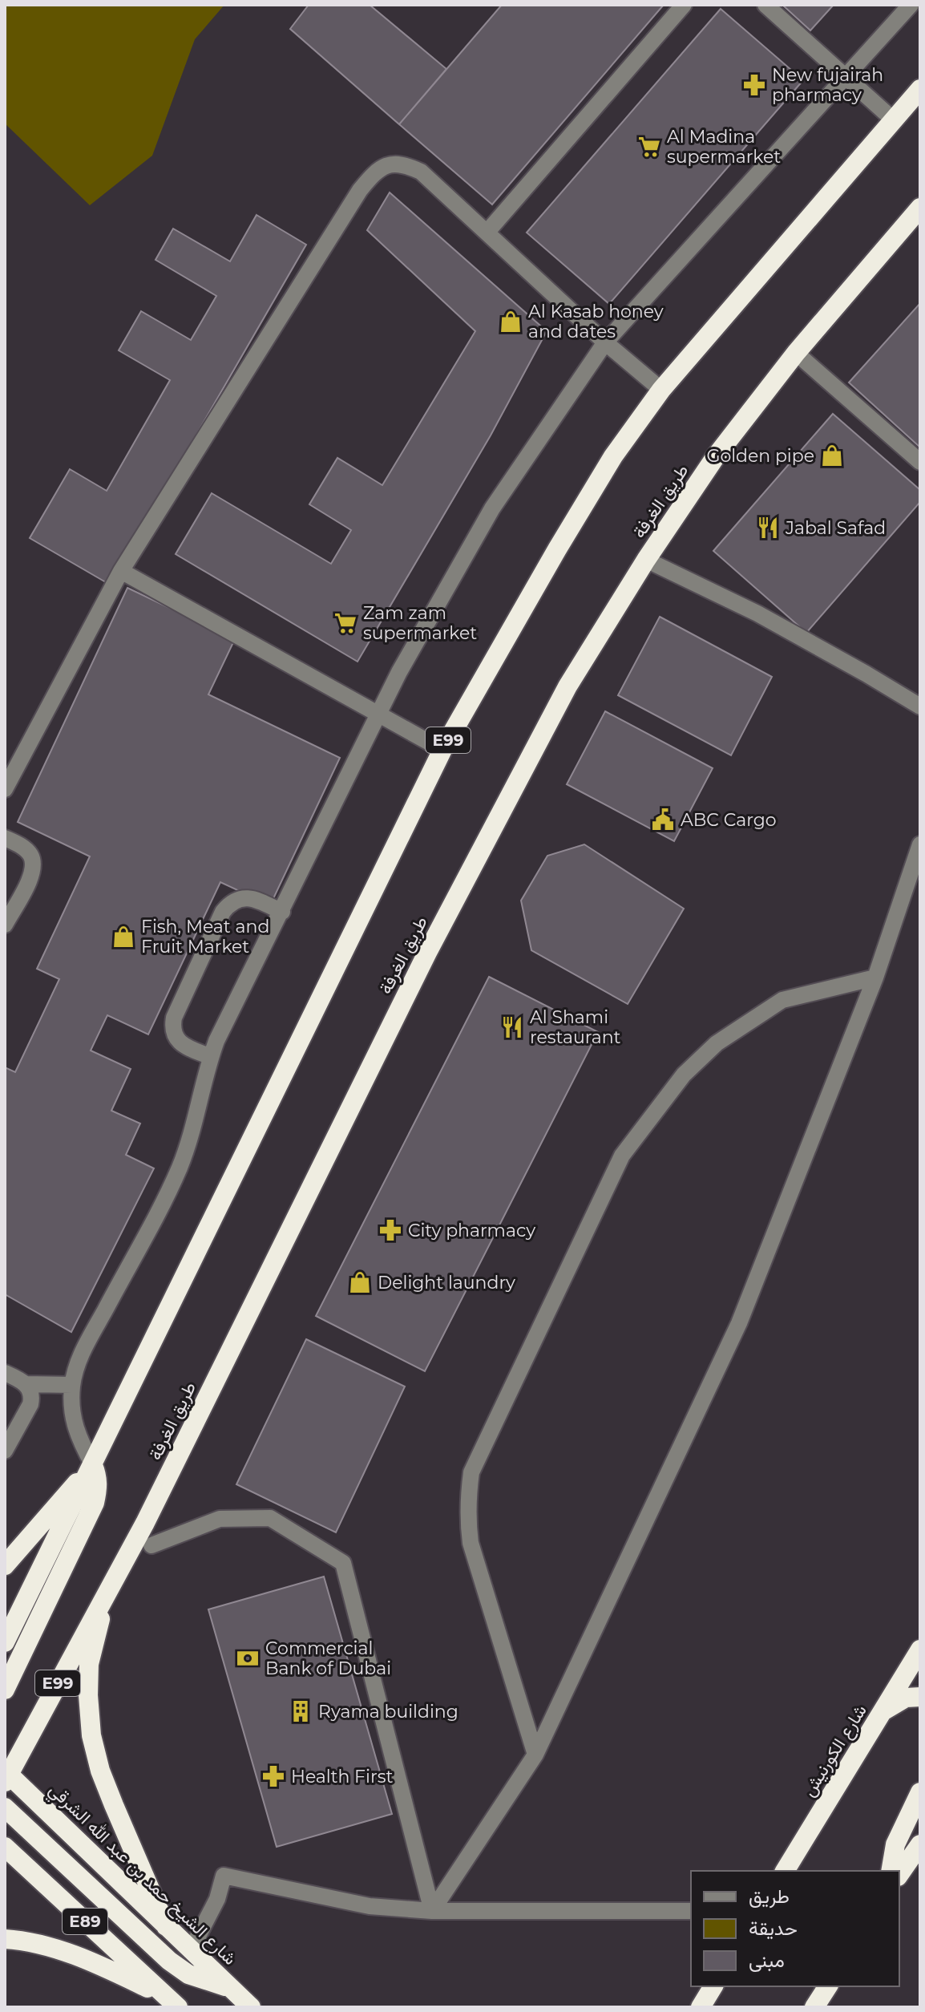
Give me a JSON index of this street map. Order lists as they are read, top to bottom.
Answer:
{
  "streets": {
    "highway": [
      "طريق الغرفة",
      "E99",
      "شارع الكورنيش",
      "شارع الشيخ حمد بن عبد الله الشرقي",
      "E89"
    ]
  },
  "crossings": [
    ["طريق الغرفة", "شارع الشيخ حمد بن عبد الله الشرقي"]
  ],
  "places": {
    "pharmacy": ["New fujairah pharmacy", "City pharmacy", "Health First"],
    "supermarket": ["Al Madina supermarket", "Zam zam supermarket"],
    "shop": [
      "Al Kasab honey and dates",
      "Golden pipe",
      "Fish, Meat and Fruit Market",
      "Delight laundry"
    ],
    "restaurant": ["Jabal Safad", "Al Shami restaurant"],
    "public building": ["ABC Cargo"],
    "bank": ["Commercial Bank of Dubai"],
    "building": ["Ryama building"]
  },
  "legend": ["طريق", "حديقة", "مبنى"]
}
